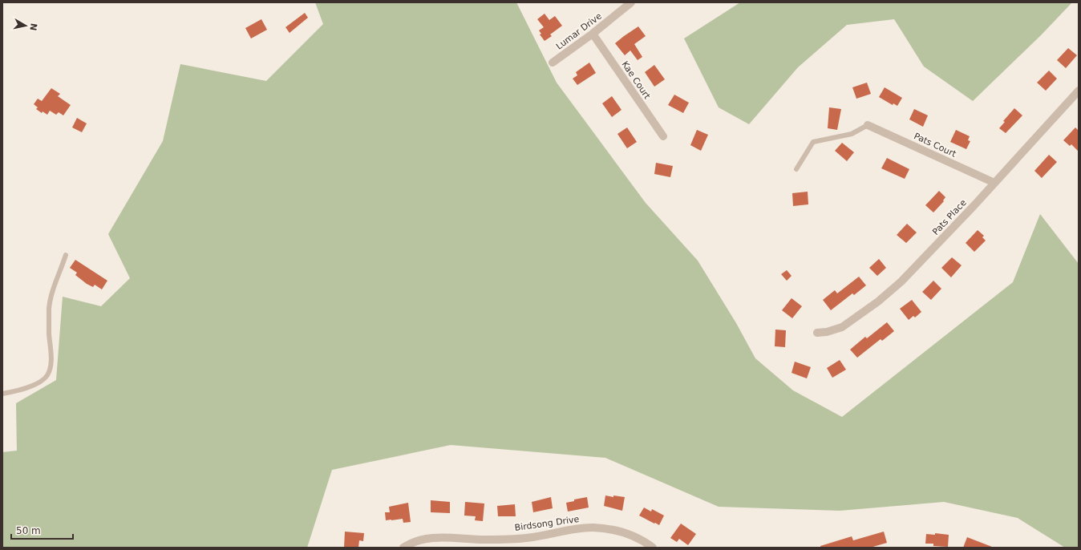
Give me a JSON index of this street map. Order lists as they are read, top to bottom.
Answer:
{
  "streets": {
    "street": [
      "Lumar Drive",
      "Kae Court",
      "Pats Court",
      "Pats Place",
      "Birdsong Drive"
    ]
  },
  "crossings": [
    ["Lumar Drive", "Kae Court"],
    ["Pats Court", "Pats Place"]
  ],
  "scale_bar": "50 m",
  "north": "right"
}
